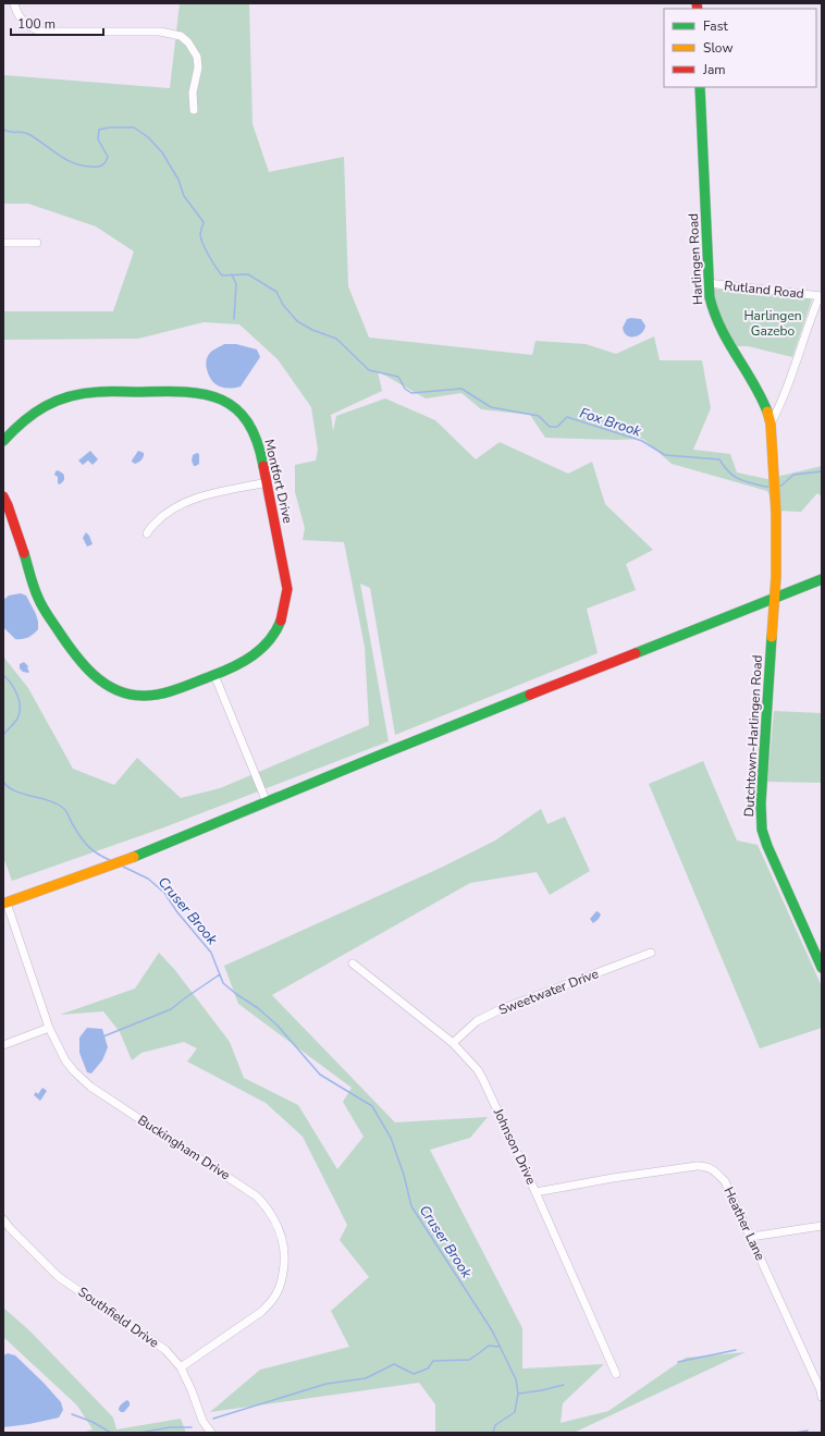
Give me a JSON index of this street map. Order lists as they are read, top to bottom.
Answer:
{
  "streets": {
    "main road": ["Harlingen Road", "Montfort Drive", "Dutchtown-Harlingen Road"],
    "street": [
      "Rutland Road",
      "Sweetwater Drive",
      "Johnson Drive",
      "Buckingham Drive",
      "Heather Lane",
      "Southfield Drive"
    ]
  },
  "crossings": [
    ["Harlingen Road", "Rutland Road"],
    ["Harlingen Road", "Dutchtown-Harlingen Road"],
    ["Sweetwater Drive", "Johnson Drive"],
    ["Johnson Drive", "Heather Lane"],
    ["Buckingham Drive", "Southfield Drive"]
  ],
  "water": ["Fox Brook", "Cruser Brook"],
  "parks": ["Harlingen Gazebo"],
  "legend": ["Fast", "Slow", "Jam"],
  "scale_bar": "100 m"
}
